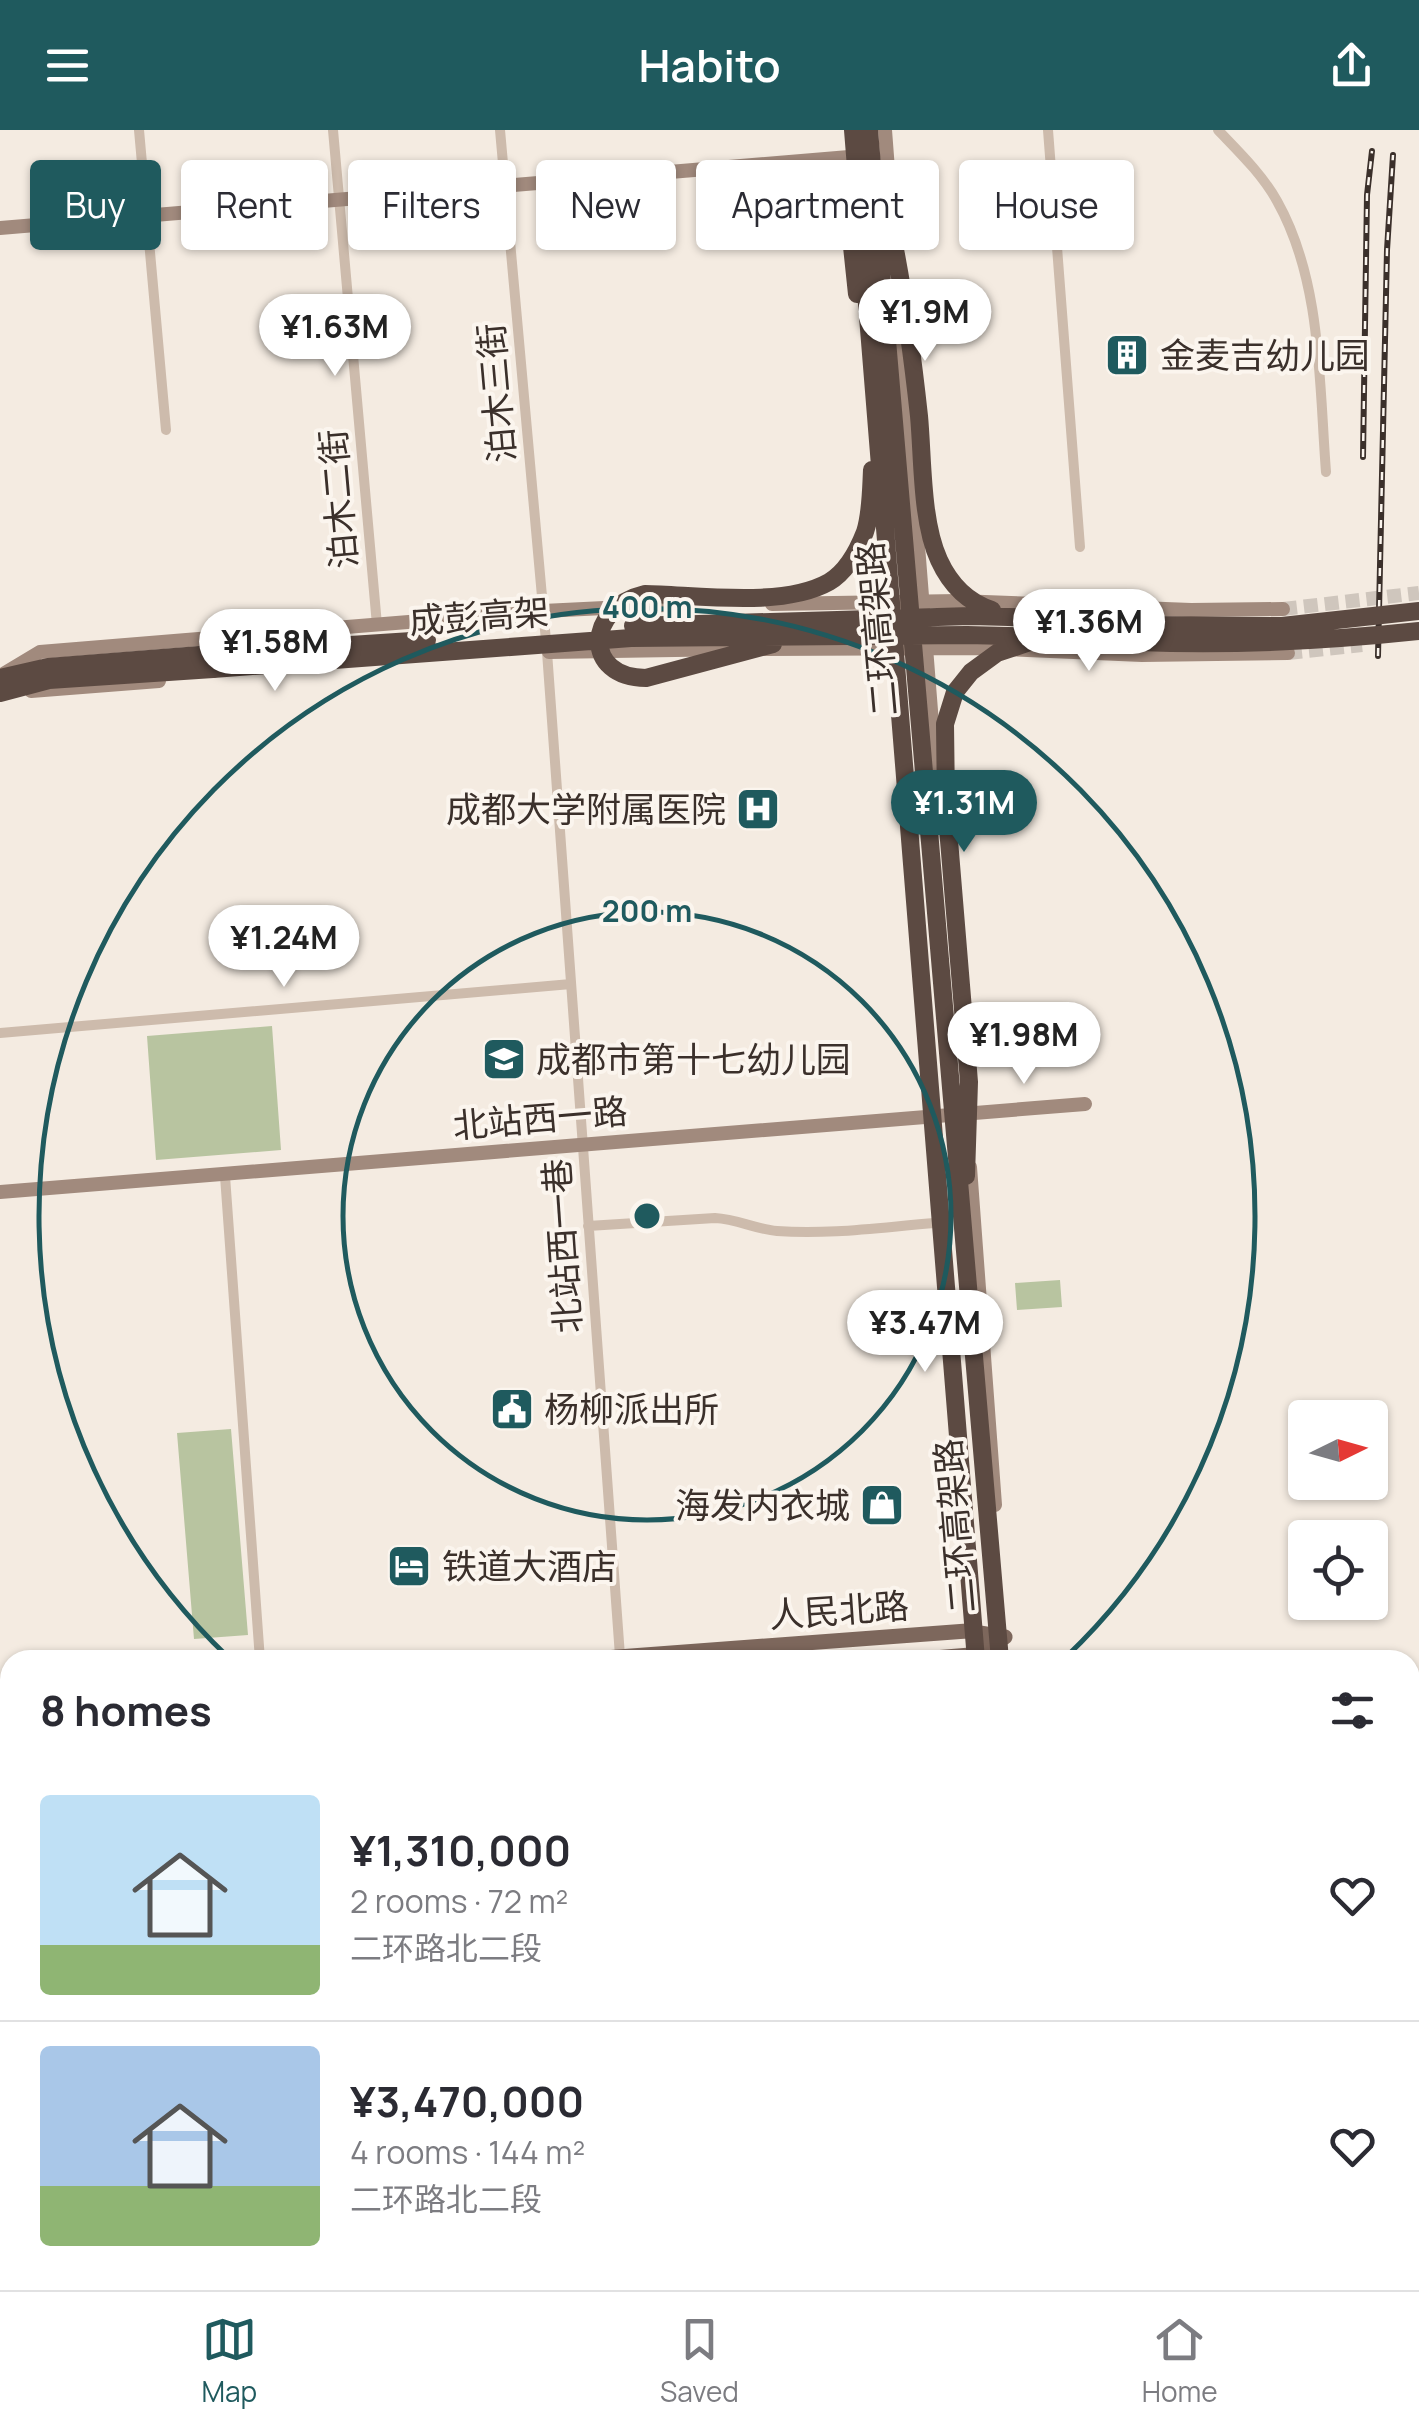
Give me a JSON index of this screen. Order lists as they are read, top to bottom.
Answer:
{
  "streets": {
    "highway": ["成彭高架", "二环高架路"],
    "main road": ["北站西一路", "人民北路"],
    "street": ["泊木三街", "泊木二街", "北站西一巷"]
  },
  "crossings": [
    ["泊木三街", "北站西一巷"],
    ["北站西一路", "北站西一巷"]
  ],
  "places": {
    "building": ["金麦吉幼儿园"],
    "hospital": ["成都大学附属医院"],
    "school or university": ["成都市第十七幼儿园"],
    "public building": ["杨柳派出所"],
    "shop": ["海发内衣城"],
    "hotel": ["铁道大酒店"]
  },
  "north": "right",
  "page": {
    "header": "Habito",
    "chip": [
      "Buy",
      "Rent",
      "Filters",
      "New",
      "Apartment",
      "House"
    ],
    "price": [
      "¥1.9M",
      "¥1.63M",
      "¥1.36M",
      "¥1.58M",
      "¥1.31M",
      "¥1.24M",
      "¥1.98M",
      "¥3.47M"
    ],
    "heading": "8 homes",
    "list": [
      {
        "name": "¥1,310,000",
        "note": "2 rooms · 72 m² · 二环路北二段"
      },
      {
        "name": "¥3,470,000",
        "note": "4 rooms · 144 m² · 二环路北二段"
      }
    ],
    "tabs": ["Map", "Saved", "Home"]
  },
  "rings": ["400 m", "200 m"]
}
